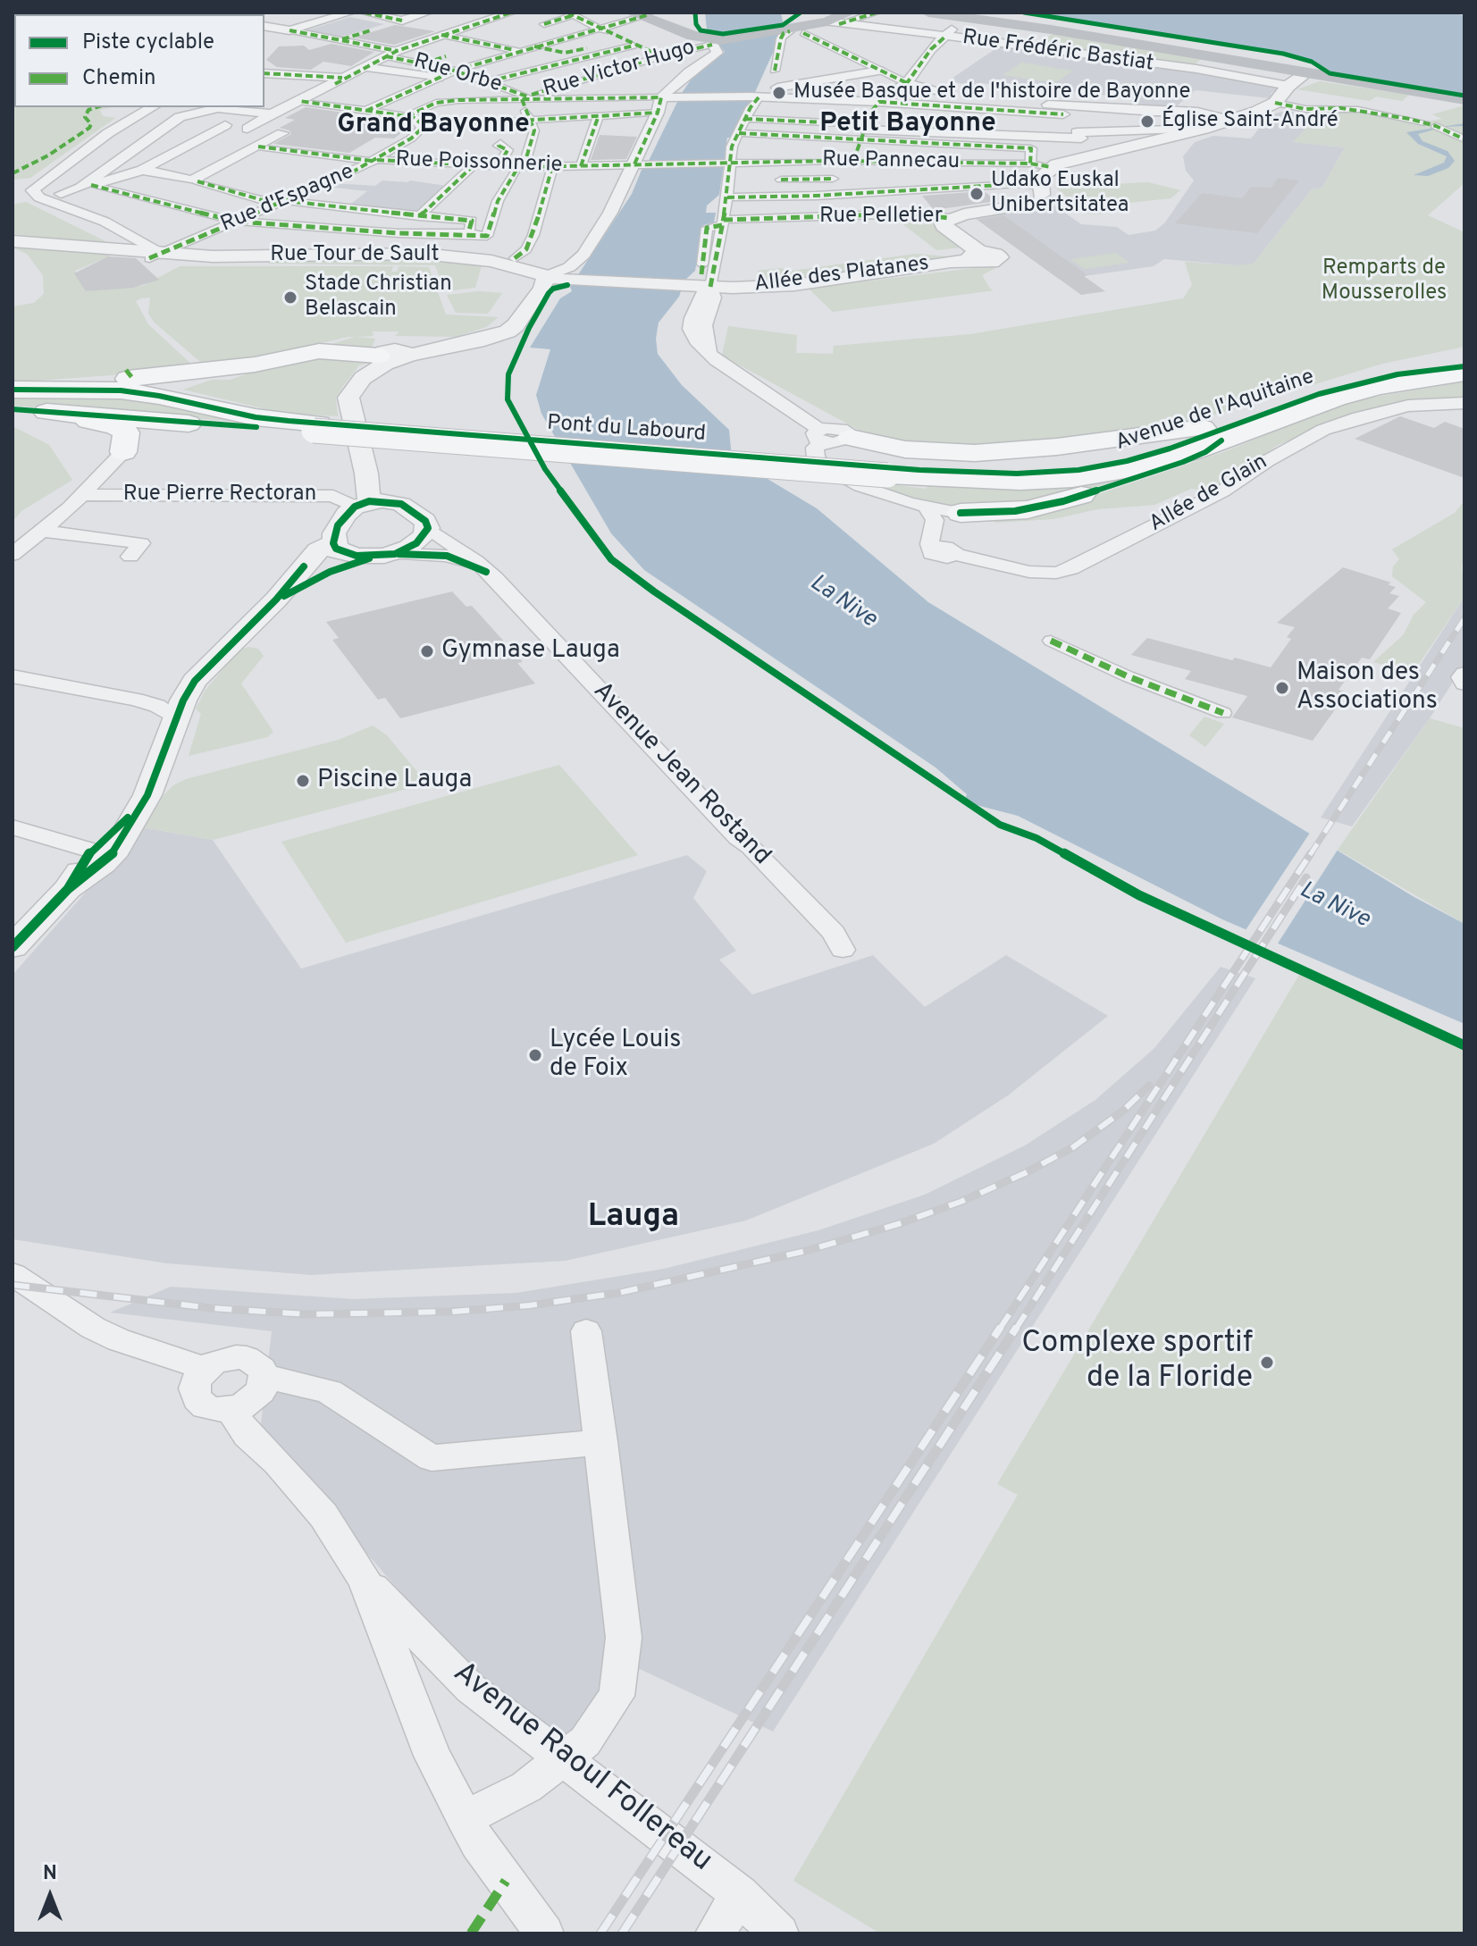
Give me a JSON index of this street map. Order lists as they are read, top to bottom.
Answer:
{
  "streets": {
    "main road": ["Avenue de l'Aquitaine", "Pont du Labourd"],
    "street": [
      "Rue Frédéric Bastiat",
      "Rue Victor Hugo",
      "Rue Orbe",
      "Rue Pannecau",
      "Rue Poissonnerie",
      "Rue d'Espagne",
      "Rue Pelletier",
      "Rue Tour de Sault",
      "Allée des Platanes",
      "Allée de Glain",
      "Rue Pierre Rectoran",
      "Avenue Jean Rostand",
      "Avenue Raoul Follereau"
    ]
  },
  "crossings": [
    ["Rue Victor Hugo", "Rue Orbe"],
    ["Rue Pannecau", "Rue Poissonnerie"],
    ["Rue Poissonnerie", "Rue d'Espagne"],
    ["Rue d'Espagne", "Rue Tour de Sault"],
    ["Rue Pelletier", "Allée des Platanes"],
    ["Rue Tour de Sault", "Allée des Platanes"],
    ["Avenue de l'Aquitaine", "Pont du Labourd"]
  ],
  "districts": ["Petit Bayonne", "Grand Bayonne", "Lauga"],
  "water": ["La Nive"],
  "parks": ["Remparts de Mousserolles"],
  "places": [
    "Musée Basque et de l'histoire de Bayonne",
    "Église Saint-André",
    "Udako Euskal Unibertsitatea",
    "Stade Christian Belascain",
    "Gymnase Lauga",
    "Maison des Associations",
    "Piscine Lauga",
    "Lycée Louis de Foix",
    "Complexe sportif de la Floride"
  ],
  "legend": ["Piste cyclable", "Chemin"],
  "north": "top"
}
